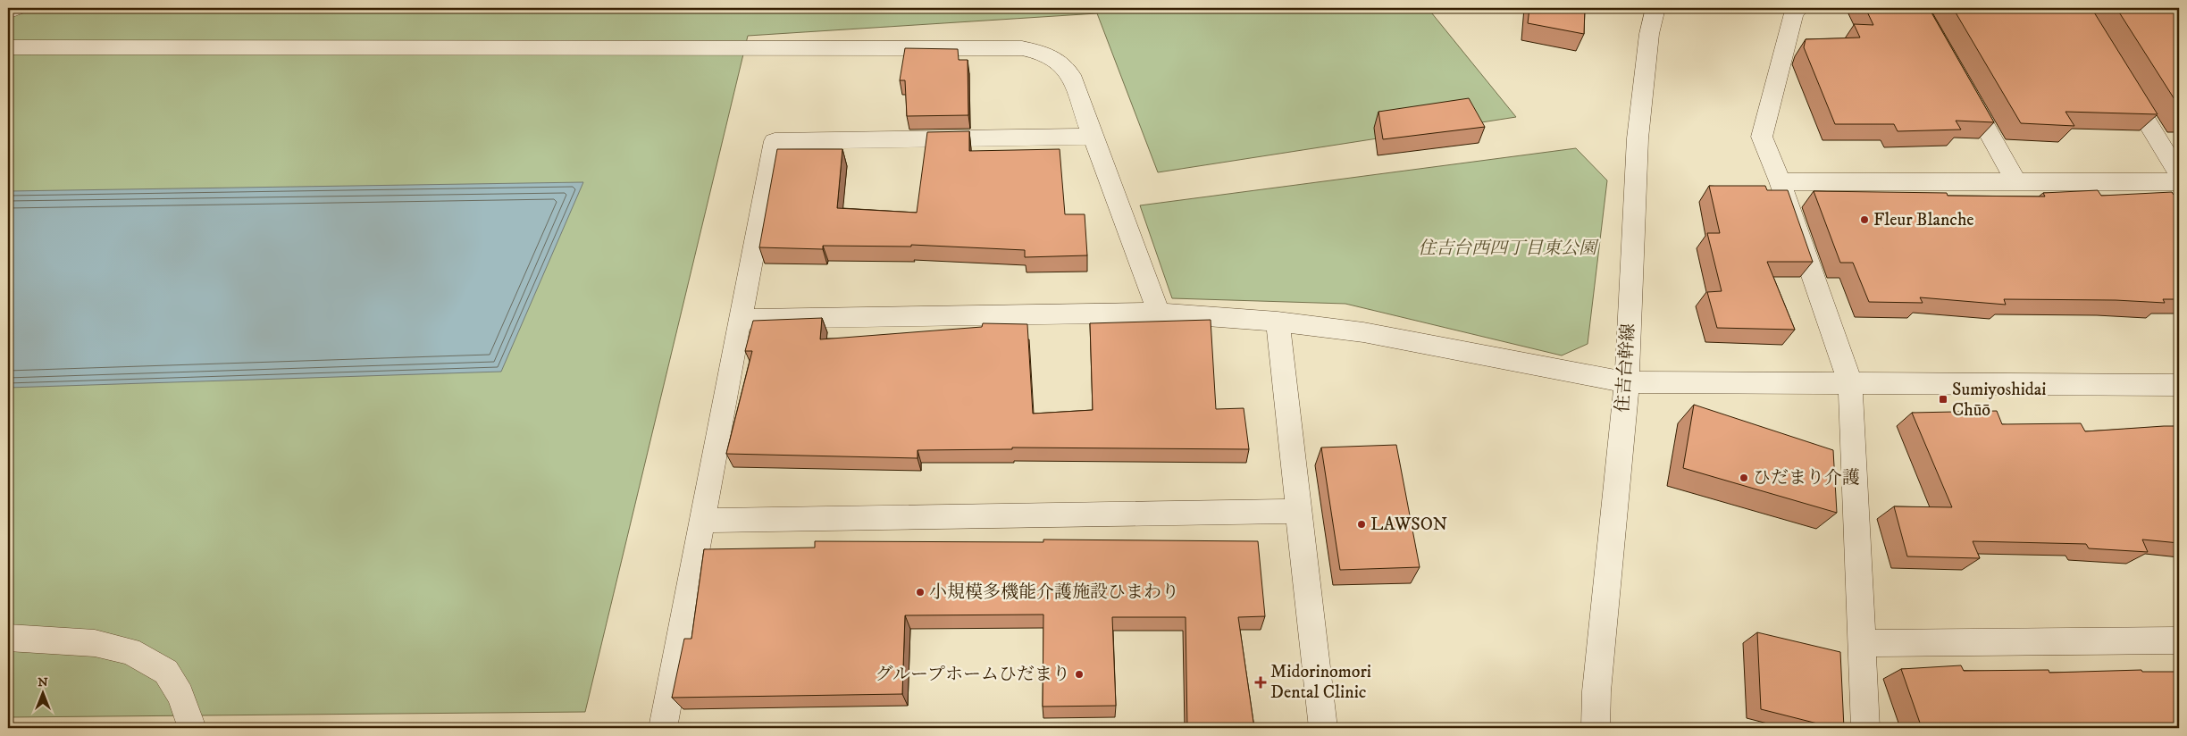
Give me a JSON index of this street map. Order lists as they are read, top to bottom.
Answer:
{
  "streets": {
    "street": ["住吉台幹線"]
  },
  "parks": ["住吉台西四丁目東公園"],
  "places": {
    "other": [
      "Fleur Blanche",
      "ひだまり介護",
      "LAWSON",
      "小規模多機能介護施設ひまわり",
      "グループホームひだまり"
    ],
    "transit": ["Sumiyoshidai Chūō"],
    "health": ["Midorinomori Dental Clinic"]
  },
  "north": "top"
}
